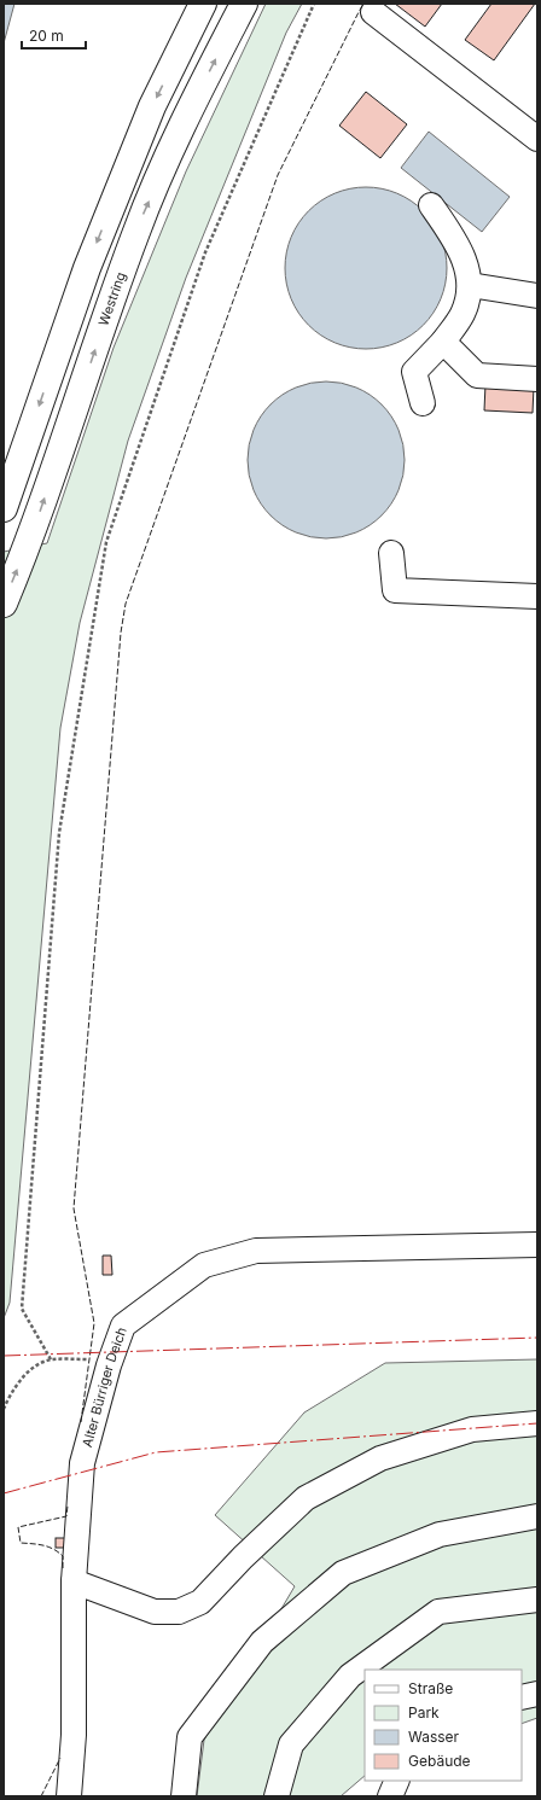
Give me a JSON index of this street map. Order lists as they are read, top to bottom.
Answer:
{
  "streets": {
    "main road": ["Westring"],
    "lane": ["Alter Bürriger Deich"]
  },
  "legend": [
    "Straße",
    "Park",
    "Wasser",
    "Gebäude"
  ],
  "scale_bar": "20 m"
}
